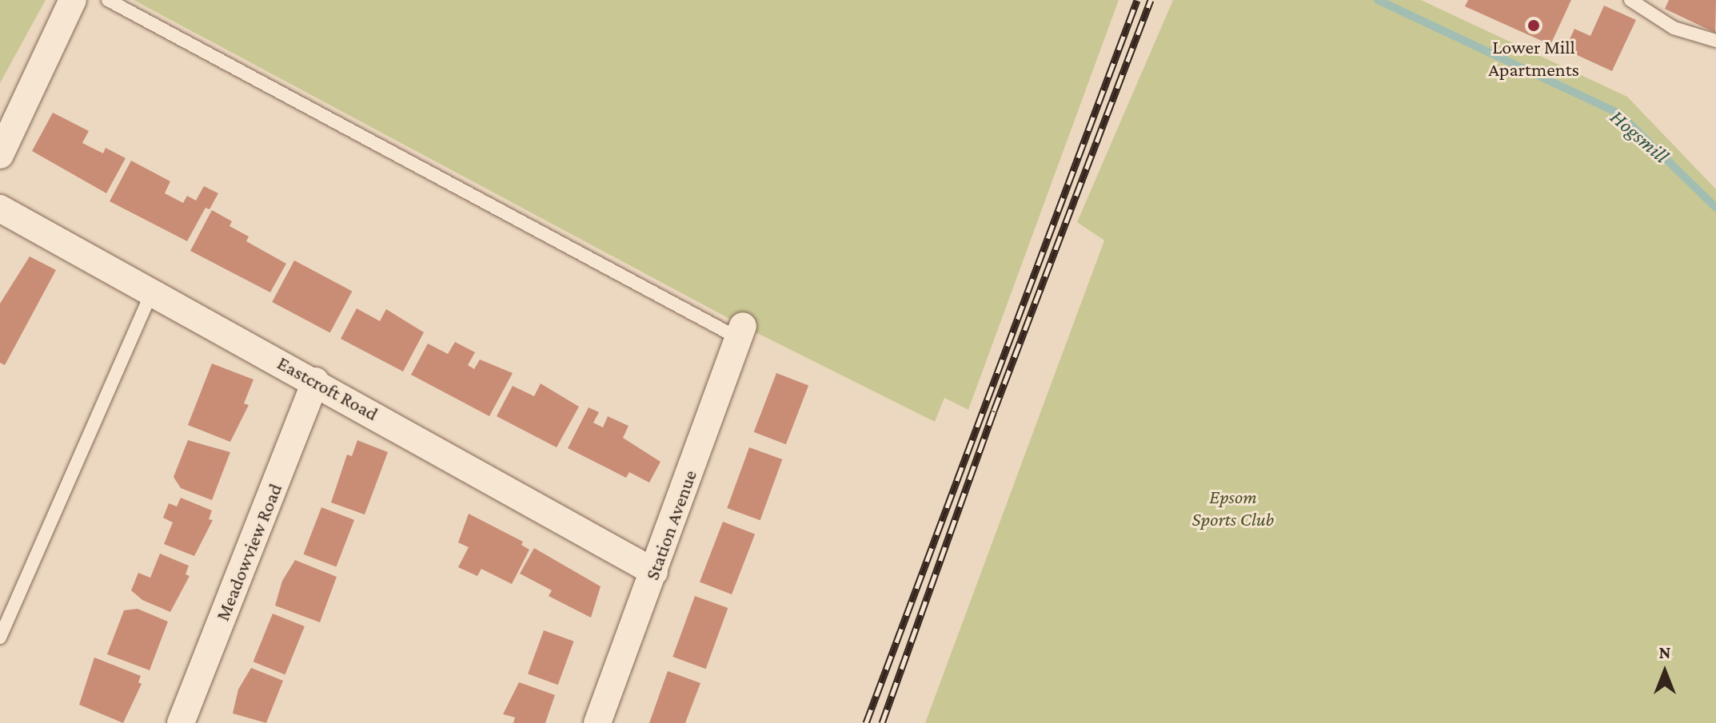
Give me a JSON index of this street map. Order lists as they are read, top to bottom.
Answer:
{
  "streets": {
    "street": ["Eastcroft Road", "Station Avenue", "Meadowview Road"]
  },
  "crossings": [
    ["Eastcroft Road", "Station Avenue"],
    ["Eastcroft Road", "Meadowview Road"]
  ],
  "water": ["Hogsmill"],
  "parks": ["Epsom Sports Club"],
  "places": ["Lower Mill Apartments"],
  "north": "top"
}
